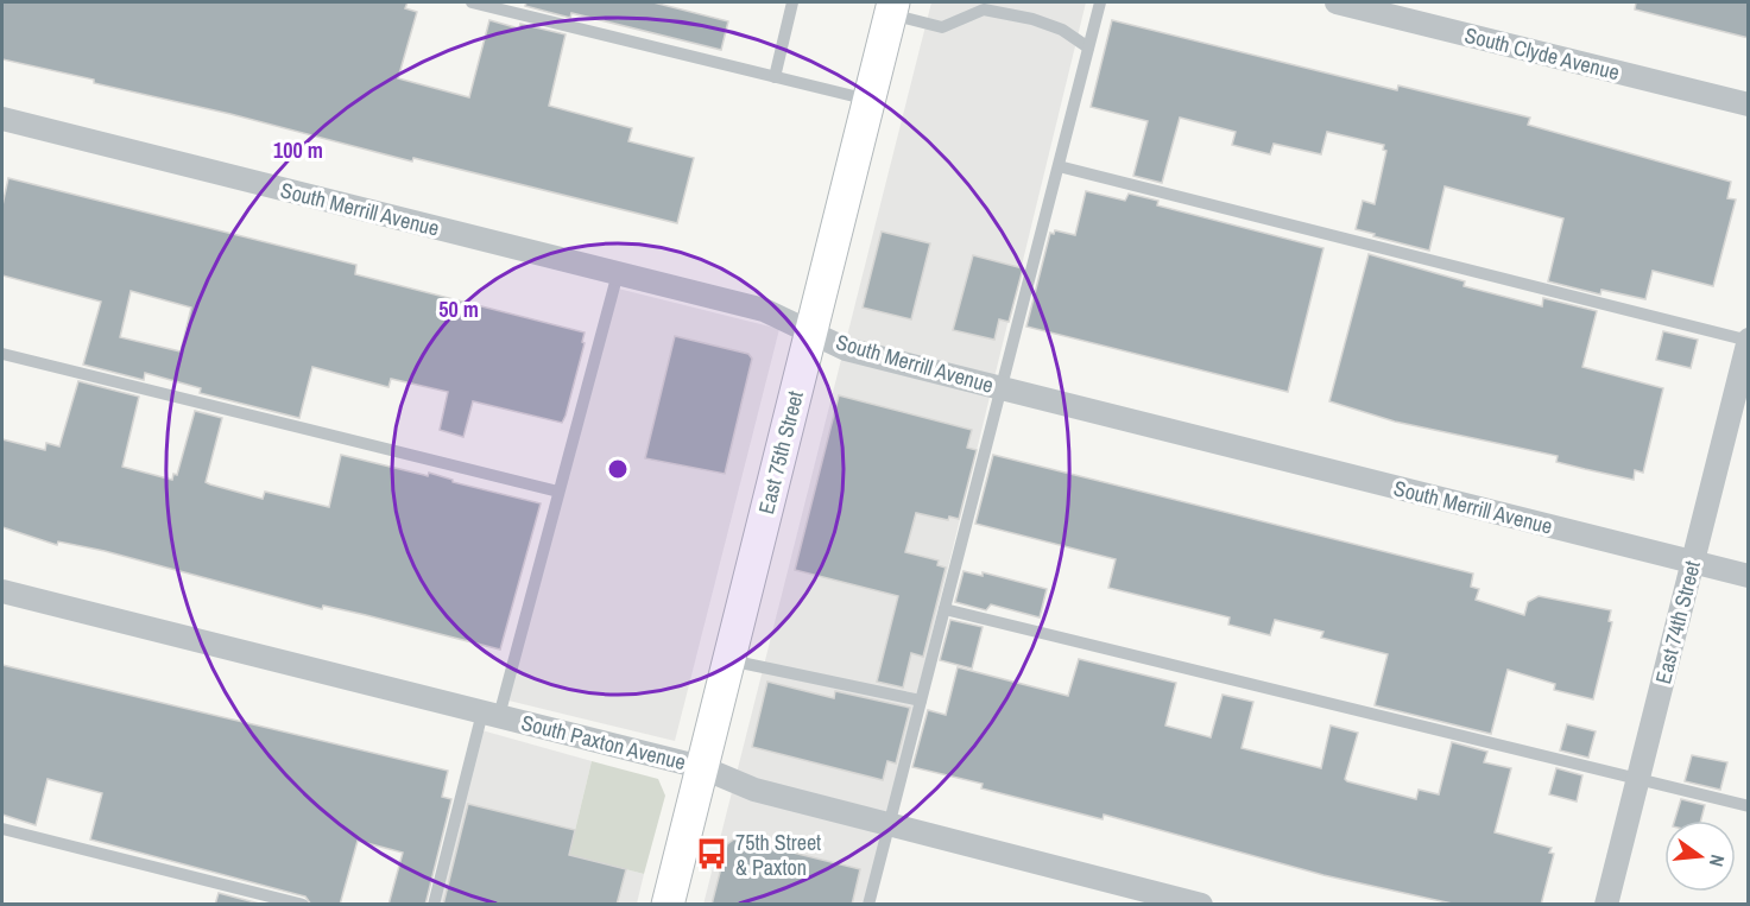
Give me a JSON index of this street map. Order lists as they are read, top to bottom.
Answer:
{
  "streets": {
    "main road": ["East 75th Street"],
    "street": [
      "South Clyde Avenue",
      "South Merrill Avenue",
      "East 74th Street",
      "South Paxton Avenue"
    ]
  },
  "crossings": [
    ["South Merrill Avenue", "East 75th Street"],
    ["South Merrill Avenue", "East 74th Street"],
    ["East 75th Street", "South Paxton Avenue"]
  ],
  "places": {
    "bus stop": ["75th Street & Paxton"]
  },
  "north": "right",
  "rings": ["100 m", "50 m"]
}
